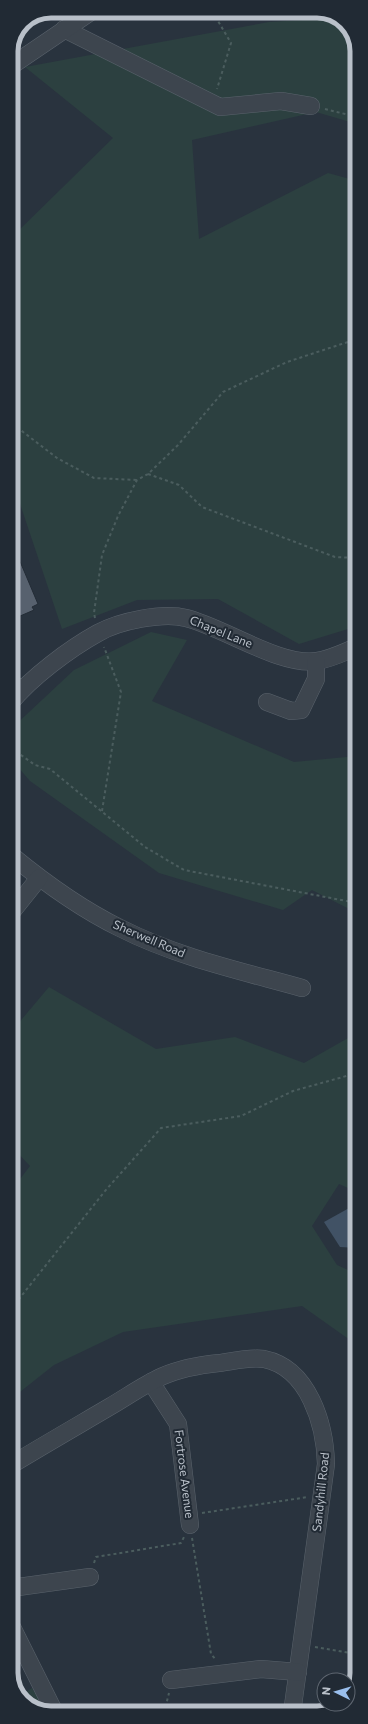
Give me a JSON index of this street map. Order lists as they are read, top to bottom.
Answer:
{
  "streets": {
    "street": [
      "Chapel Lane",
      "Sherwell Road",
      "Fortrose Avenue",
      "Sandyhill Road"
    ]
  },
  "crossings": [
    ["Fortrose Avenue", "Sandyhill Road"]
  ],
  "north": "left"
}
